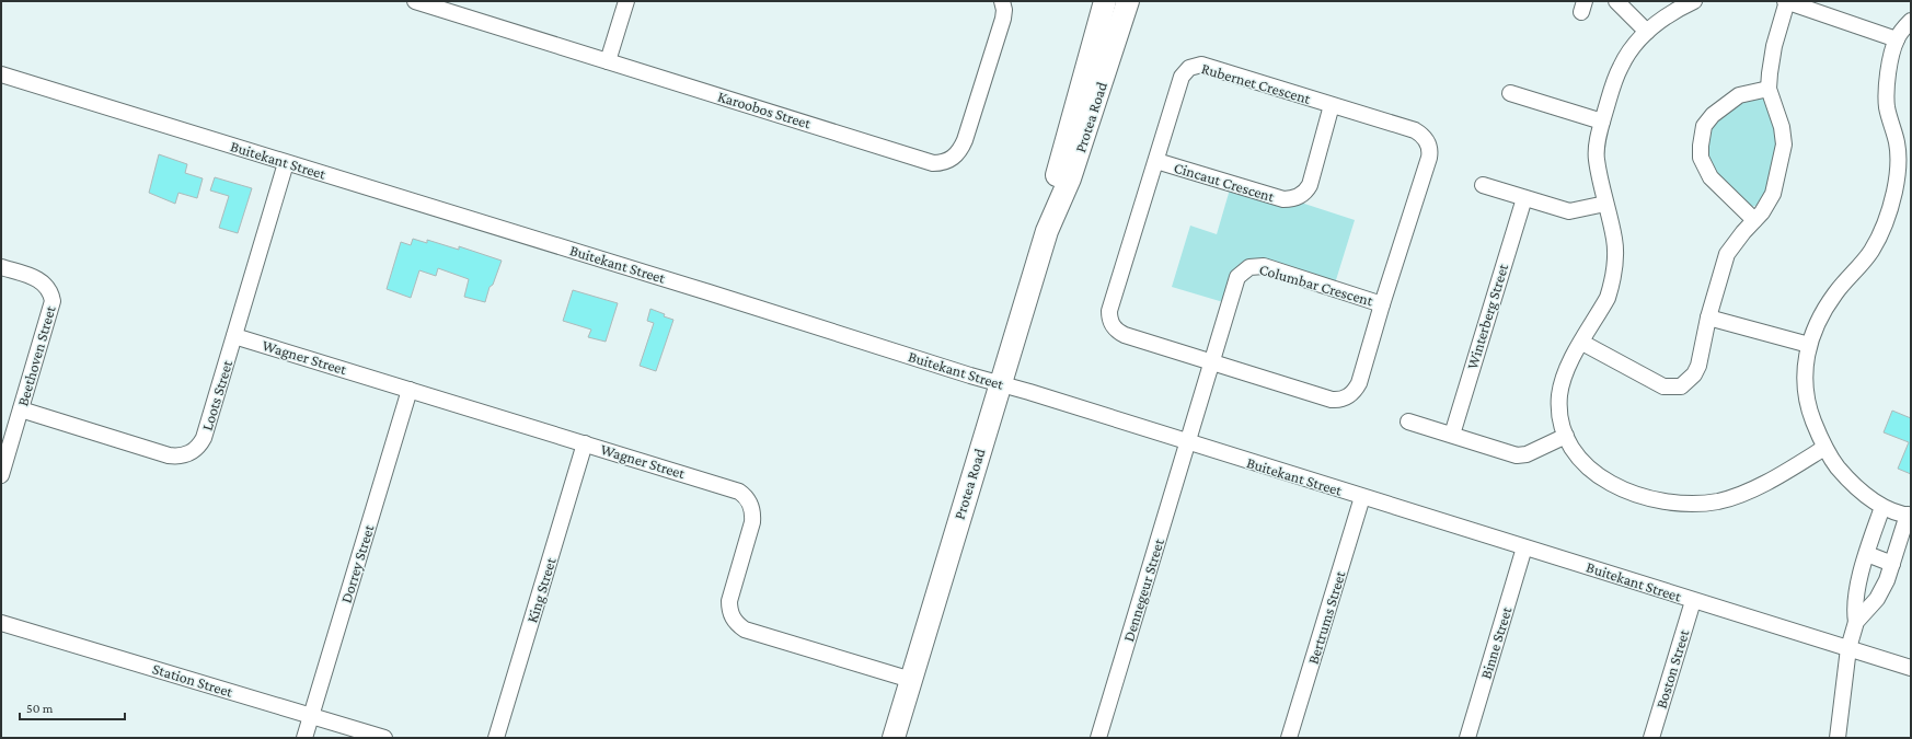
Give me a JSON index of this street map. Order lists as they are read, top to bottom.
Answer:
{
  "streets": {
    "street": [
      "Rubernet Crescent",
      "Karoobos Street",
      "Protea Road",
      "Buitekant Street",
      "Cincaut Crescent",
      "Columbar Crescent",
      "Winterberg Street",
      "Beethoven Street",
      "Wagner Street",
      "Loots Street",
      "Dorrey Street",
      "King Street",
      "Dennegeur Street",
      "Bertrums Street",
      "Binne Street",
      "Boston Street",
      "Station Street"
    ]
  },
  "crossings": [
    ["Rubernet Crescent", "Cincaut Crescent"],
    ["Rubernet Crescent", "Columbar Crescent"],
    ["Protea Road", "Buitekant Street"],
    ["Protea Road", "Wagner Street"],
    ["Buitekant Street", "Columbar Crescent"],
    ["Buitekant Street", "Loots Street"],
    ["Buitekant Street", "Dennegeur Street"],
    ["Buitekant Street", "Bertrums Street"],
    ["Buitekant Street", "Binne Street"],
    ["Buitekant Street", "Boston Street"],
    ["Columbar Crescent", "Dennegeur Street"],
    ["Beethoven Street", "Loots Street"],
    ["Wagner Street", "Loots Street"],
    ["Wagner Street", "Dorrey Street"],
    ["Wagner Street", "King Street"],
    ["Dorrey Street", "Station Street"]
  ],
  "scale_bar": "50 m"
}
